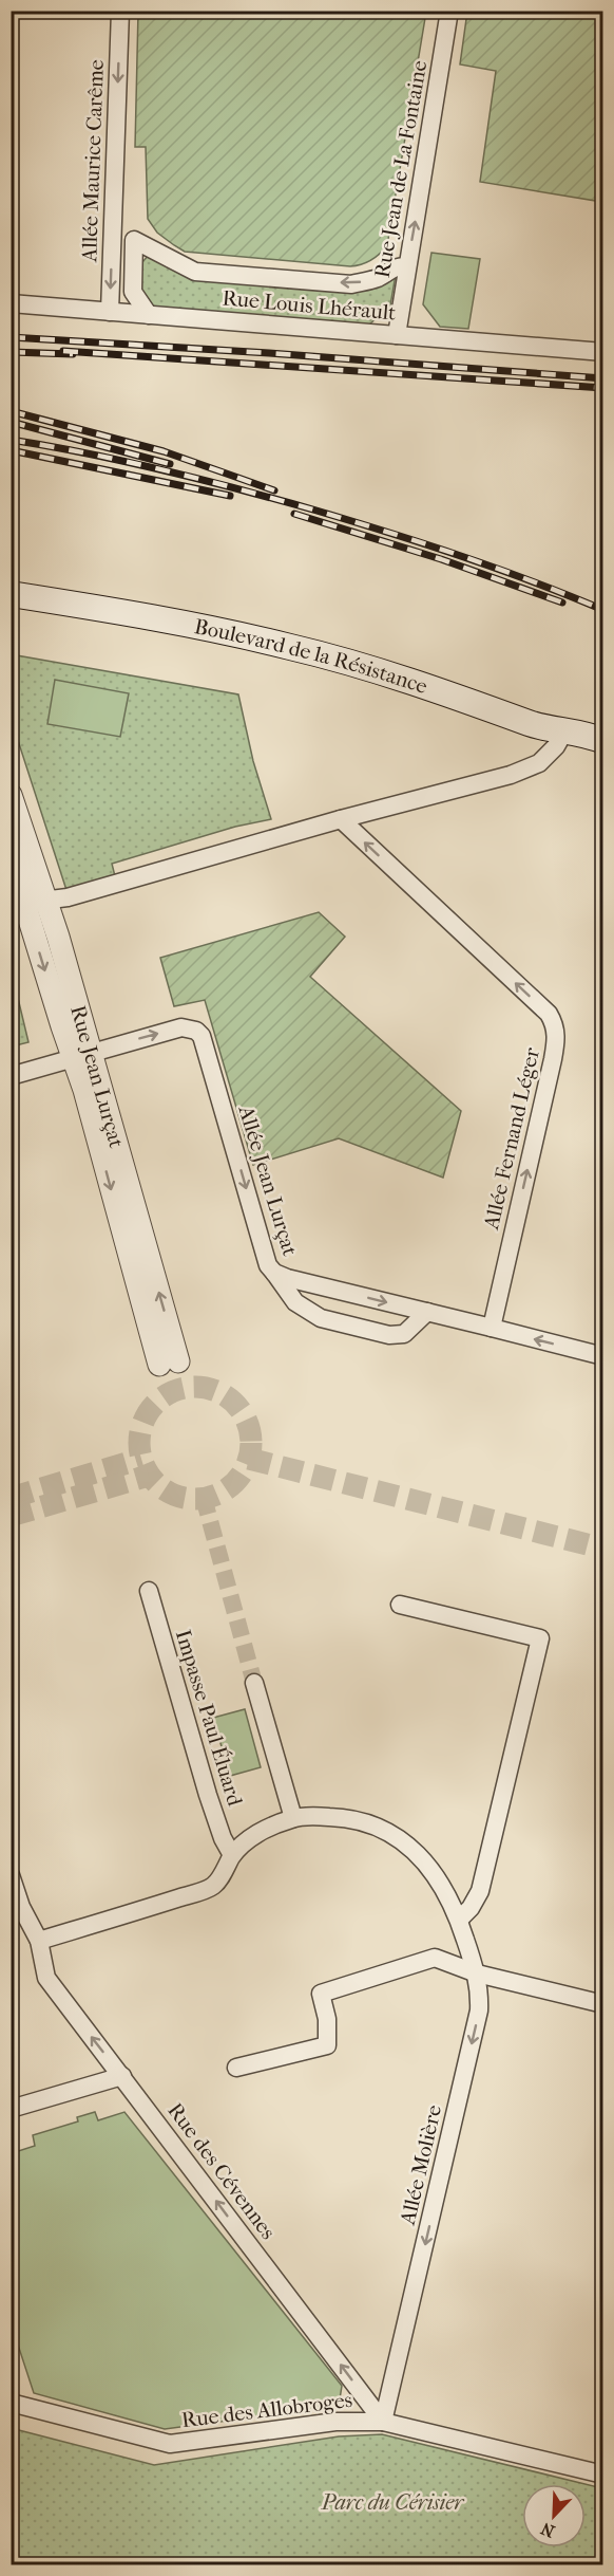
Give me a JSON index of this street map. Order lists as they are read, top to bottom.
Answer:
{
  "streets": {
    "main road": ["Boulevard de la Résistance"],
    "street": [
      "Allée Maurice Carême",
      "Rue Jean de La Fontaine",
      "Rue Louis Lhérault",
      "Rue Jean Lurçat",
      "Allée Fernand Léger",
      "Allée Jean Lurçat",
      "Impasse Paul Éluard",
      "Allée Molière",
      "Rue des Cévennes",
      "Rue des Allobroges"
    ]
  },
  "crossings": [
    ["Allée Maurice Carême", "Rue Louis Lhérault"],
    ["Rue Jean de La Fontaine", "Rue Louis Lhérault"],
    ["Rue Jean Lurçat", "Allée Jean Lurçat"],
    ["Allée Fernand Léger", "Allée Jean Lurçat"],
    ["Allée Molière", "Rue des Cévennes"],
    ["Allée Molière", "Rue des Allobroges"],
    ["Rue des Cévennes", "Rue des Allobroges"]
  ],
  "one_way": [
    "Allée Maurice Carême",
    "Rue Jean de La Fontaine",
    "Allée Fernand Léger",
    "Allée Jean Lurçat",
    "Allée Molière",
    "Rue des Cévennes"
  ],
  "parks": ["Parc du Cérisier"],
  "north": "bottom left"
}
